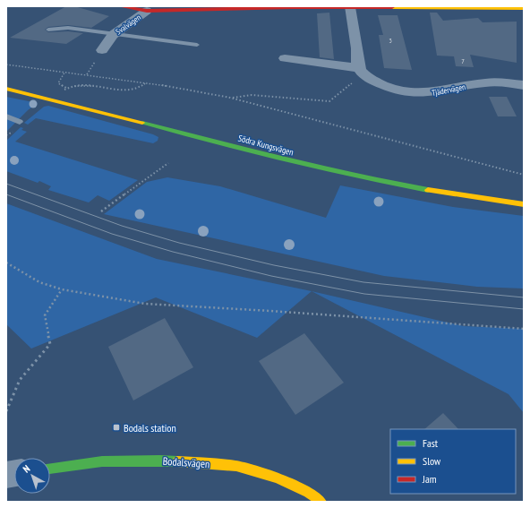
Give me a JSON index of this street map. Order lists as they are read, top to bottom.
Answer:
{
  "streets": {
    "street": [
      "Svalvägen",
      "Tjädervägen",
      "Södra Kungsvägen",
      "Bodalsvägen"
    ]
  },
  "places": {
    "transit": ["Bodals station"]
  },
  "house_numbers": ["3", "7"],
  "legend": ["Fast", "Slow", "Jam"],
  "north": "top left"
}
